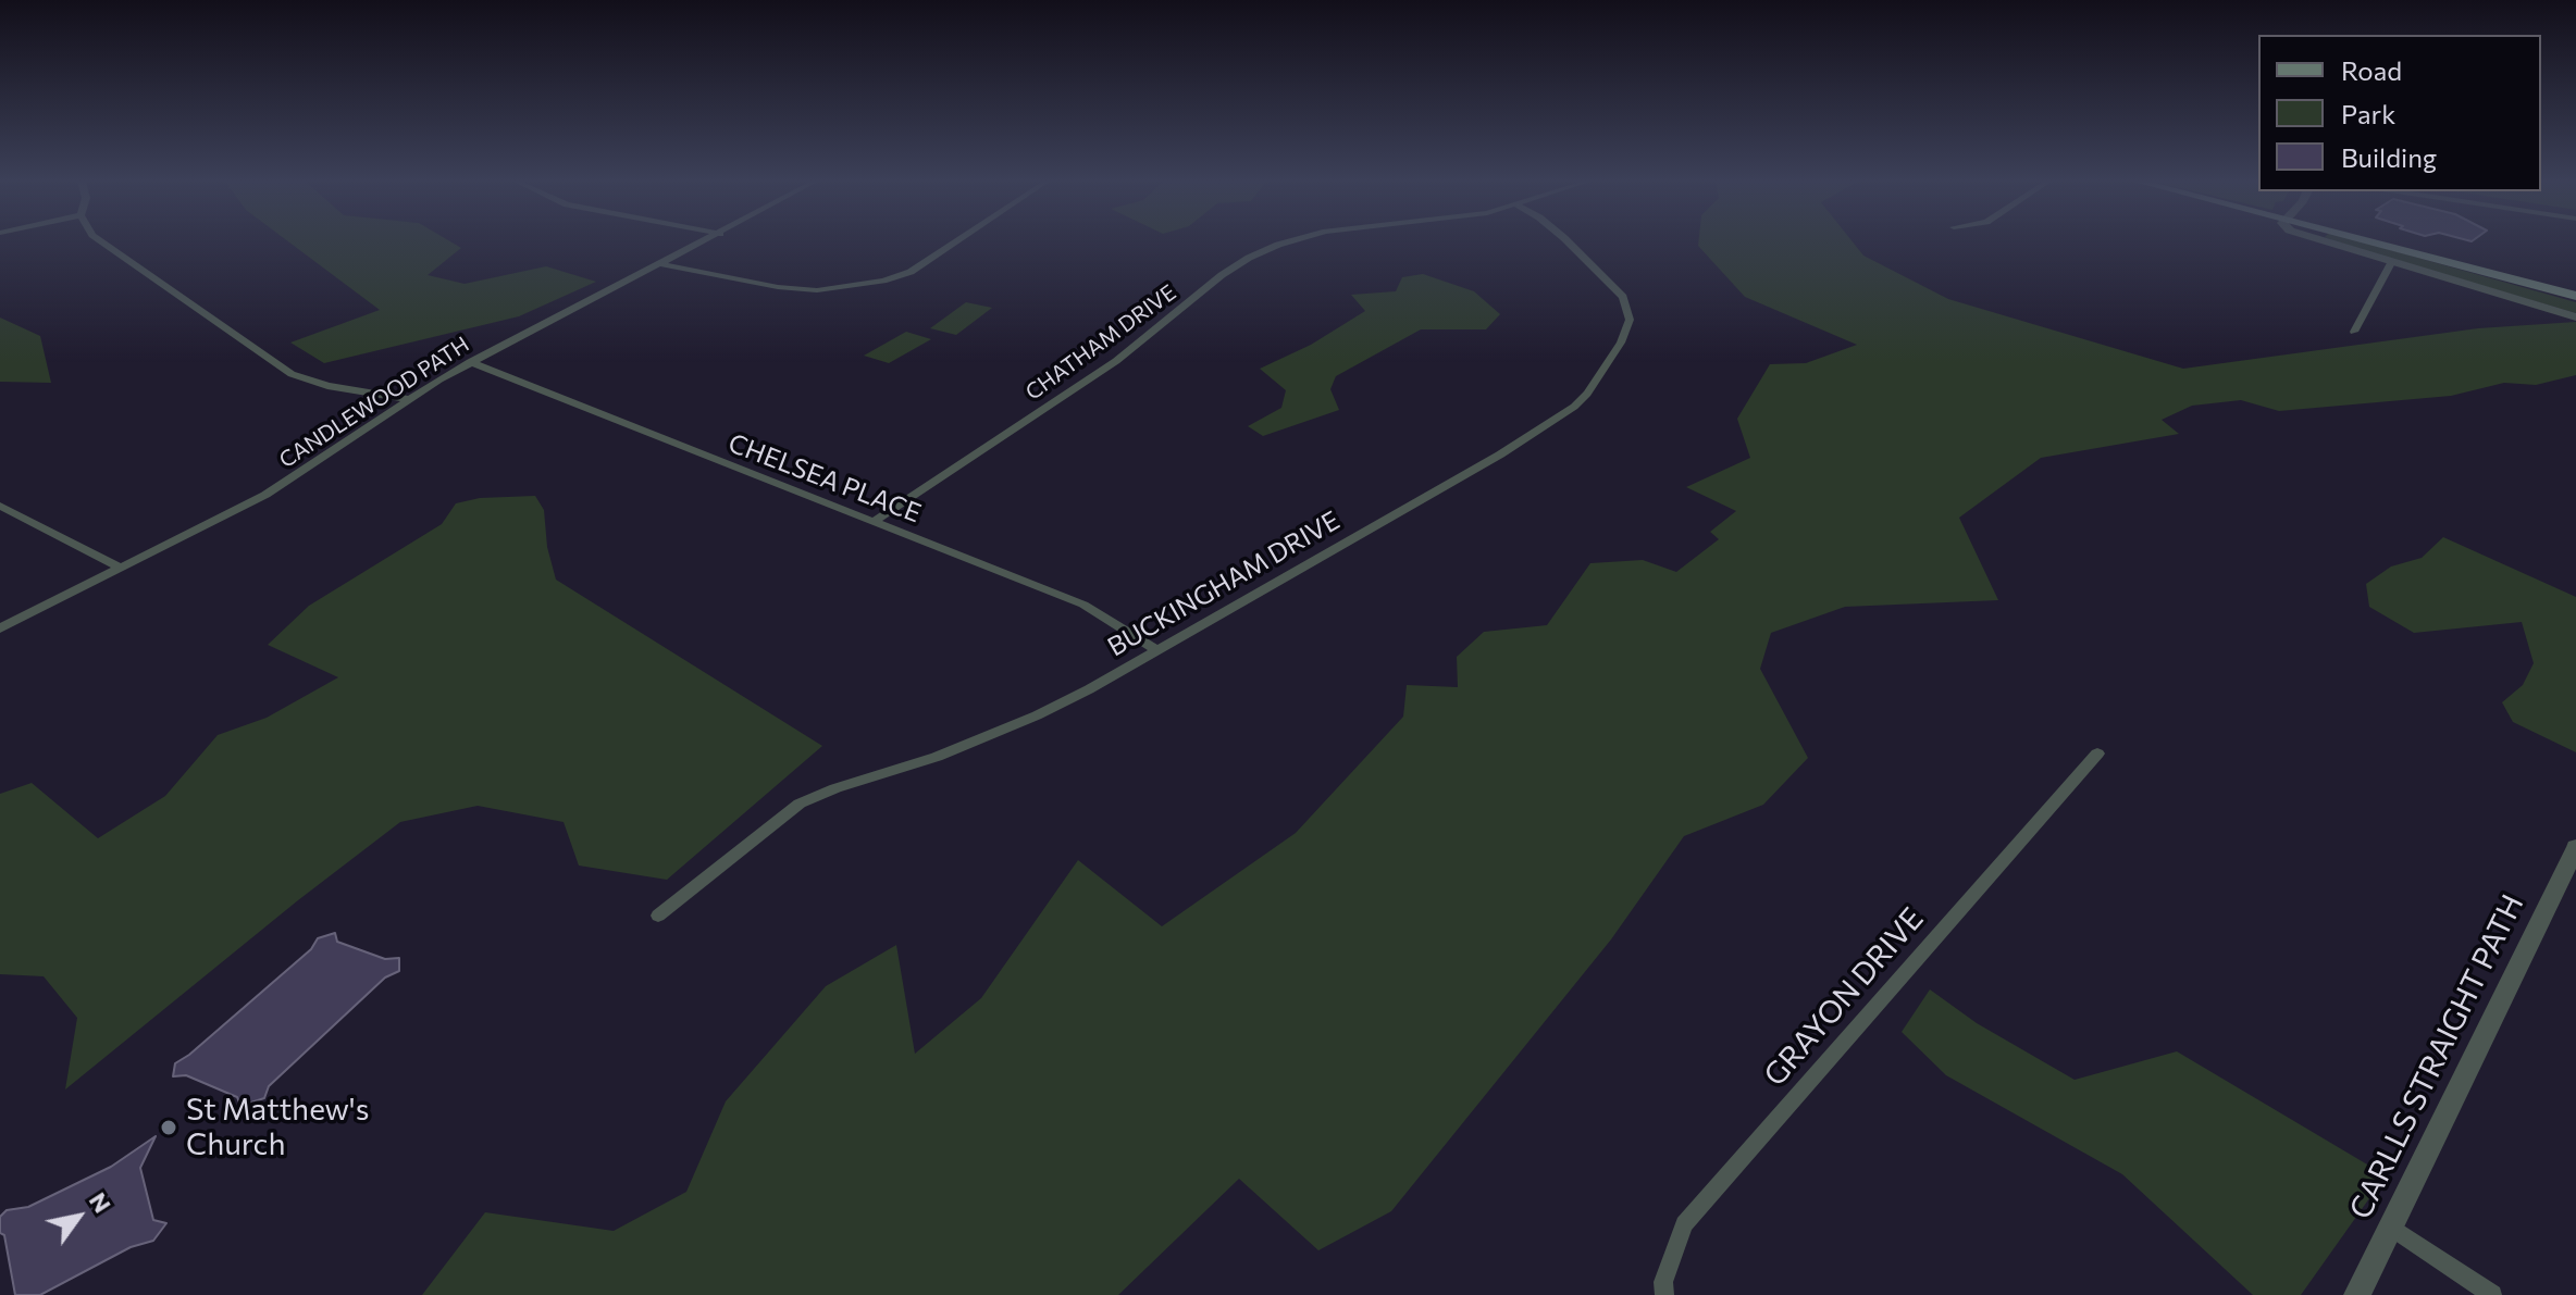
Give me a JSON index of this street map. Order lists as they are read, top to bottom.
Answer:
{
  "streets": {
    "street": [
      "CHATHAM DRIVE",
      "CANDLEWOOD PATH",
      "CHELSEA PLACE",
      "BUCKINGHAM DRIVE",
      "GRAYON DRIVE",
      "CARLLS STRAIGHT PATH"
    ]
  },
  "crossings": [
    ["CHATHAM DRIVE", "CHELSEA PLACE"],
    ["CANDLEWOOD PATH", "CHELSEA PLACE"],
    ["CHELSEA PLACE", "BUCKINGHAM DRIVE"]
  ],
  "places": ["St Matthew's Church"],
  "legend": ["Road", "Park", "Building"],
  "north": "top right"
}
